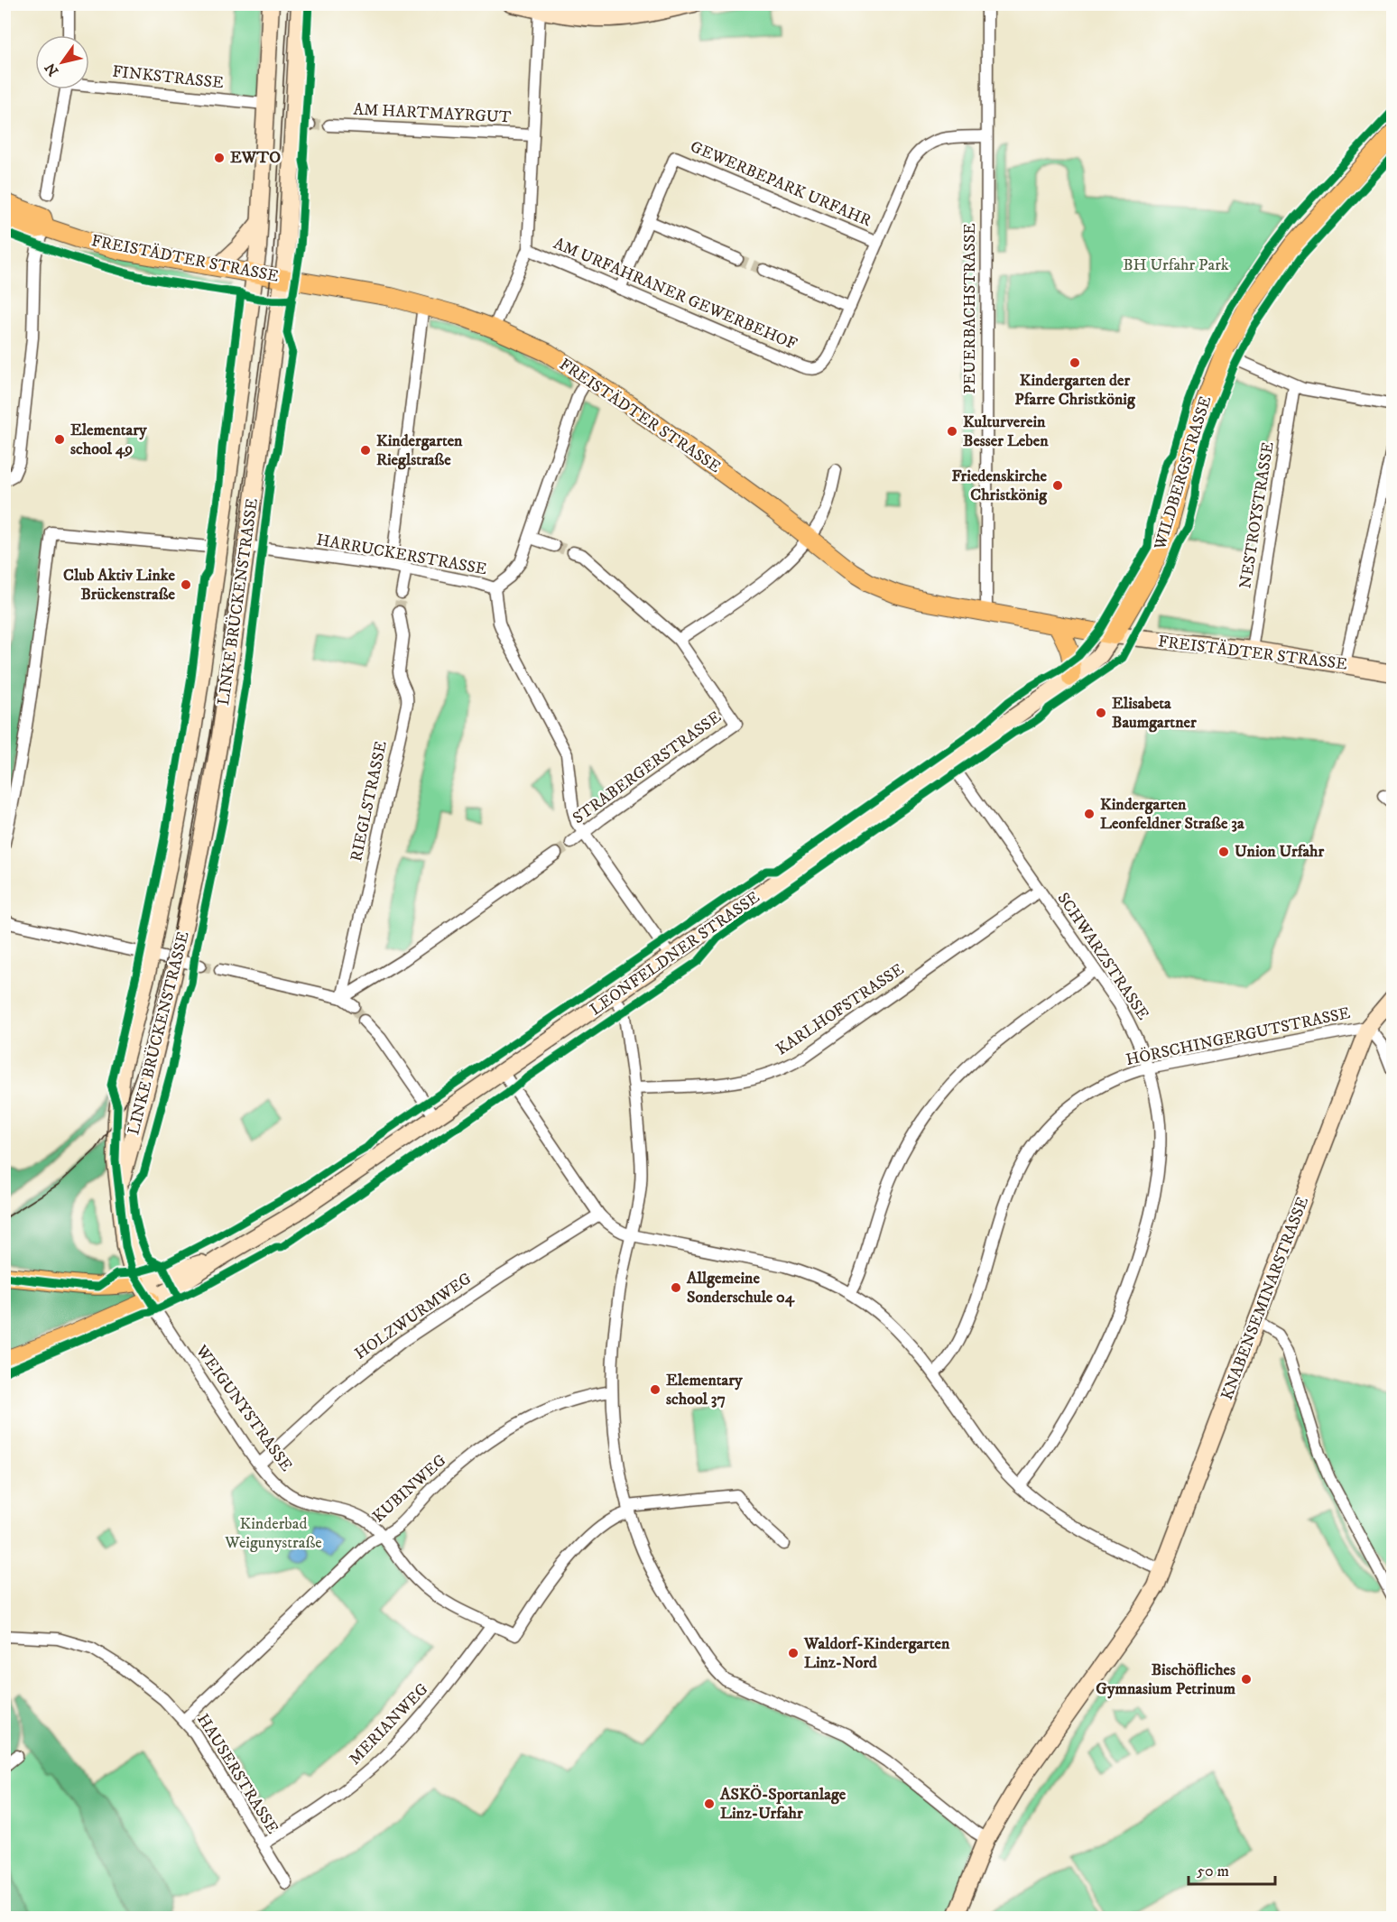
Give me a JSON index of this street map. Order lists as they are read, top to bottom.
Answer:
{
  "streets": {
    "main road": [
      "FREISTÄDTER STRASSE",
      "WILDBERGSTRASSE",
      "LINKE BRÜCKENSTRASSE",
      "LEONFELDNER STRASSE",
      "KNABENSEMINARSTRASSE"
    ],
    "street": [
      "FINKSTRASSE",
      "AM HARTMAYRGUT",
      "GEWERBEPARK URFAHR",
      "AM URFAHRANER GEWERBEHOF",
      "PEUERBACHSTRASSE",
      "NESTROYSTRASSE",
      "HARRUCKERSTRASSE",
      "STRABERGERSTRASSE",
      "RIEGLSTRASSE",
      "SCHWARZSTRASSE",
      "KARLHOFSTRASSE",
      "HÖRSCHINGERGUTSTRASSE",
      "HOLZWURMWEG",
      "WEIGUNYSTRASSE",
      "KUBINWEG",
      "MERIANWEG",
      "HAUSERSTRASSE"
    ]
  },
  "crossings": [
    ["FINKSTRASSE", "LINKE BRÜCKENSTRASSE"],
    ["AM HARTMAYRGUT", "FREISTÄDTER STRASSE"],
    ["AM HARTMAYRGUT", "AM URFAHRANER GEWERBEHOF"],
    ["GEWERBEPARK URFAHR", "AM URFAHRANER GEWERBEHOF"],
    ["GEWERBEPARK URFAHR", "PEUERBACHSTRASSE"],
    ["FREISTÄDTER STRASSE", "PEUERBACHSTRASSE"],
    ["FREISTÄDTER STRASSE", "WILDBERGSTRASSE"],
    ["FREISTÄDTER STRASSE", "NESTROYSTRASSE"],
    ["FREISTÄDTER STRASSE", "LINKE BRÜCKENSTRASSE"],
    ["FREISTÄDTER STRASSE", "LEONFELDNER STRASSE"],
    ["WILDBERGSTRASSE", "LEONFELDNER STRASSE"],
    ["HARRUCKERSTRASSE", "LINKE BRÜCKENSTRASSE"],
    ["HARRUCKERSTRASSE", "STRABERGERSTRASSE"],
    ["HARRUCKERSTRASSE", "LEONFELDNER STRASSE"],
    ["LINKE BRÜCKENSTRASSE", "LEONFELDNER STRASSE"],
    ["LINKE BRÜCKENSTRASSE", "WEIGUNYSTRASSE"],
    ["LEONFELDNER STRASSE", "SCHWARZSTRASSE"],
    ["LEONFELDNER STRASSE", "WEIGUNYSTRASSE"],
    ["SCHWARZSTRASSE", "KARLHOFSTRASSE"],
    ["SCHWARZSTRASSE", "HÖRSCHINGERGUTSTRASSE"],
    ["HÖRSCHINGERGUTSTRASSE", "KNABENSEMINARSTRASSE"],
    ["HOLZWURMWEG", "WEIGUNYSTRASSE"],
    ["WEIGUNYSTRASSE", "KUBINWEG"],
    ["WEIGUNYSTRASSE", "MERIANWEG"],
    ["KUBINWEG", "HAUSERSTRASSE"],
    ["MERIANWEG", "HAUSERSTRASSE"]
  ],
  "parks": ["BH Urfahr Park", "Kinderbad Weigunystraße"],
  "places": [
    "EWTO",
    "Kindergarten der Pfarre Christkönig",
    "Kulturverein Besser Leben",
    "Elementary school 49",
    "Kindergarten Rieglstraße",
    "Friedenskirche Christkönig",
    "Club Aktiv Linke Brückenstraße",
    "Elisabeta Baumgartner",
    "Kindergarten Leonfeldner Straße 3a",
    "Union Urfahr",
    "Allgemeine Sonderschule 04",
    "Elementary school 37",
    "Waldorf-Kindergarten Linz-Nord",
    "Bischöfliches Gymnasium Petrinum",
    "ASKÖ-Sportanlage Linz-Urfahr"
  ],
  "scale_bar": "50 m",
  "north": "bottom left"
}
